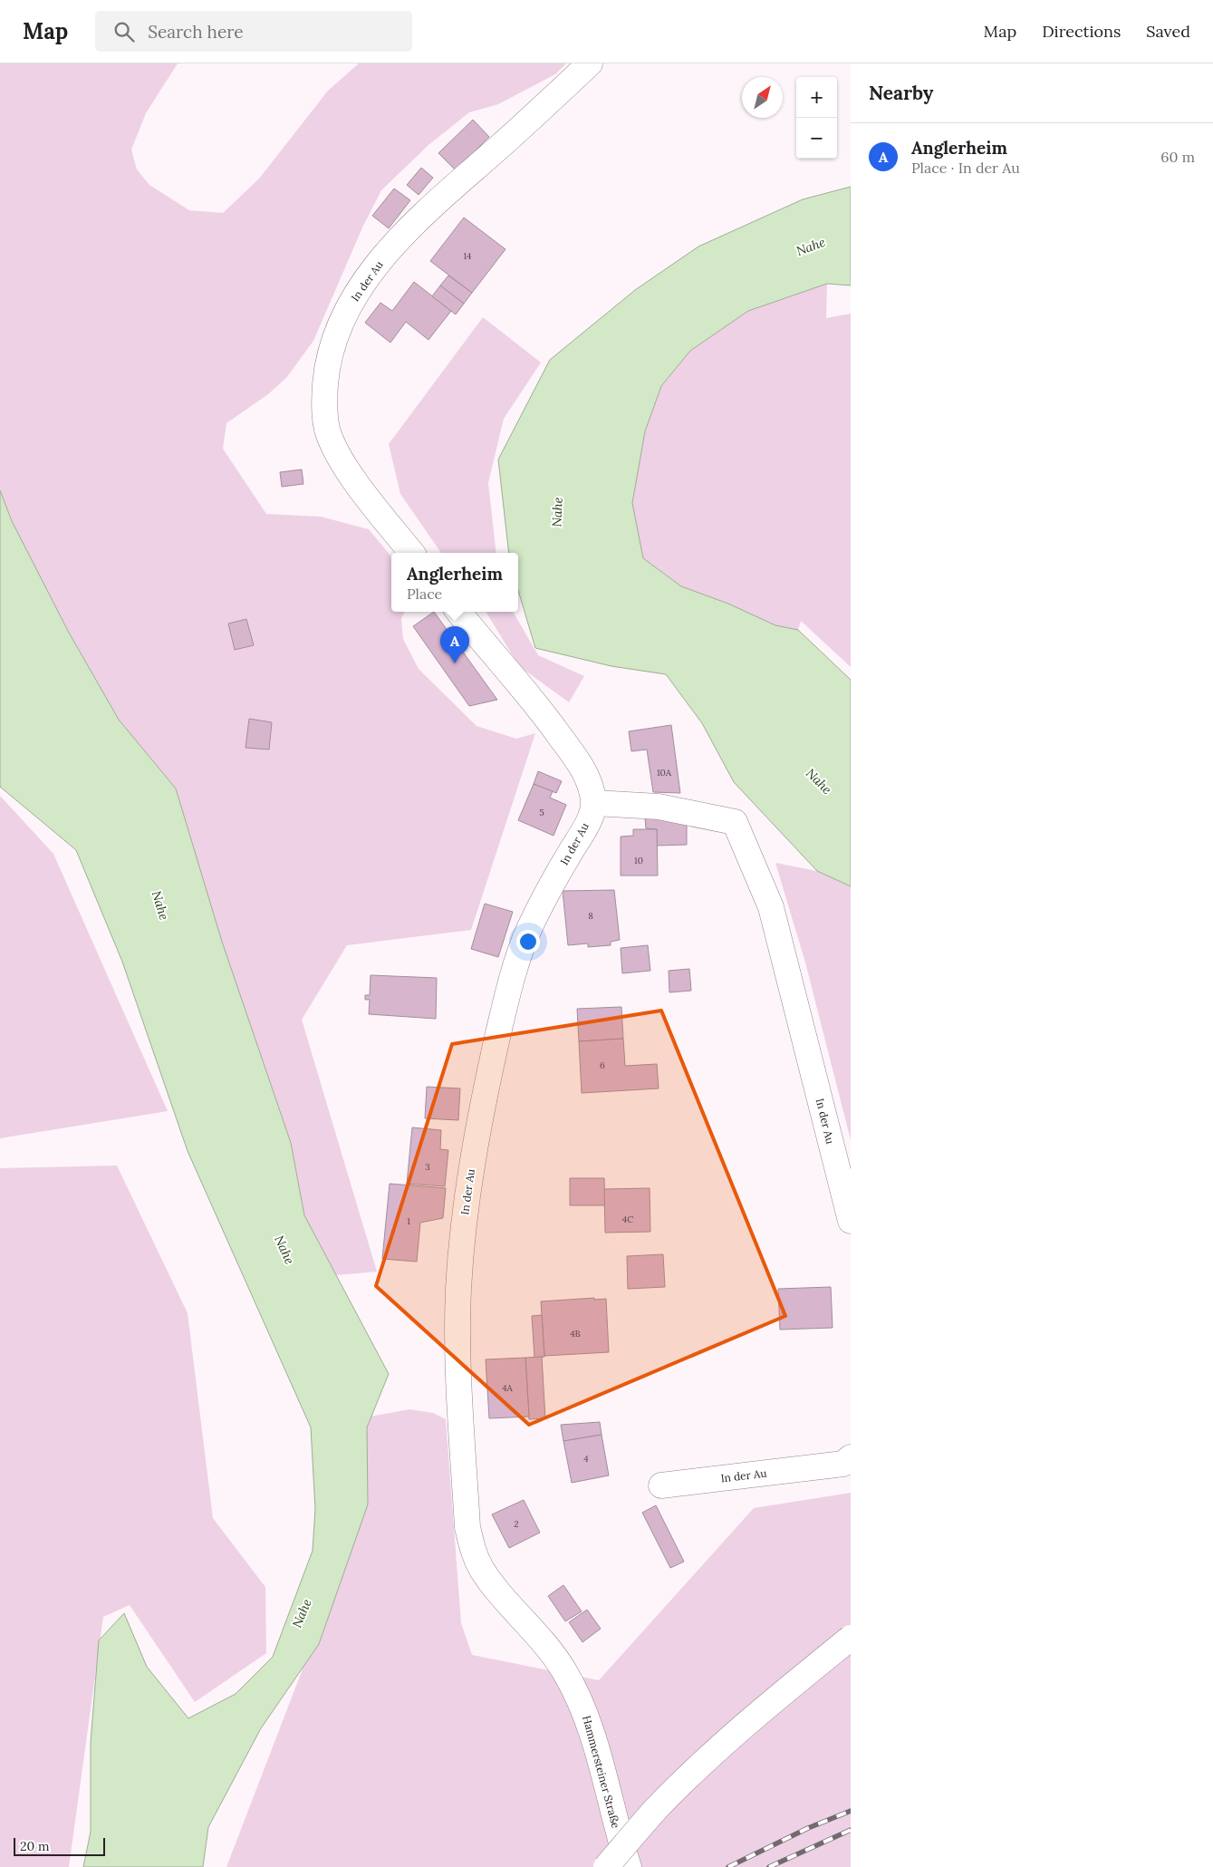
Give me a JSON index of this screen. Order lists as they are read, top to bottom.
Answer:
{
  "streets": {
    "street": ["In der Au", "Hammersteiner Straße"]
  },
  "crossings": [
    ["In der Au", "Hammersteiner Straße"]
  ],
  "water": ["Nahe"],
  "house_numbers": [
    "14",
    "10A",
    "5",
    "10",
    "8",
    "6",
    "3",
    "4C",
    "1",
    "4B",
    "4A",
    "4",
    "2"
  ],
  "scale_bar": "20 m",
  "north": "top right",
  "page": {
    "header": "Map",
    "search": "Search here",
    "nav": ["Map", "Directions", "Saved"],
    "heading": "Nearby",
    "map_buttons": ["+", "−"],
    "list": [
      {
        "mark": "A",
        "name": "Anglerheim",
        "note": "Place · In der Au",
        "value": "60 m"
      }
    ],
    "popup": ["Anglerheim", "Place"],
    "pins": "A",
    "scale": "20 m"
  }
}
